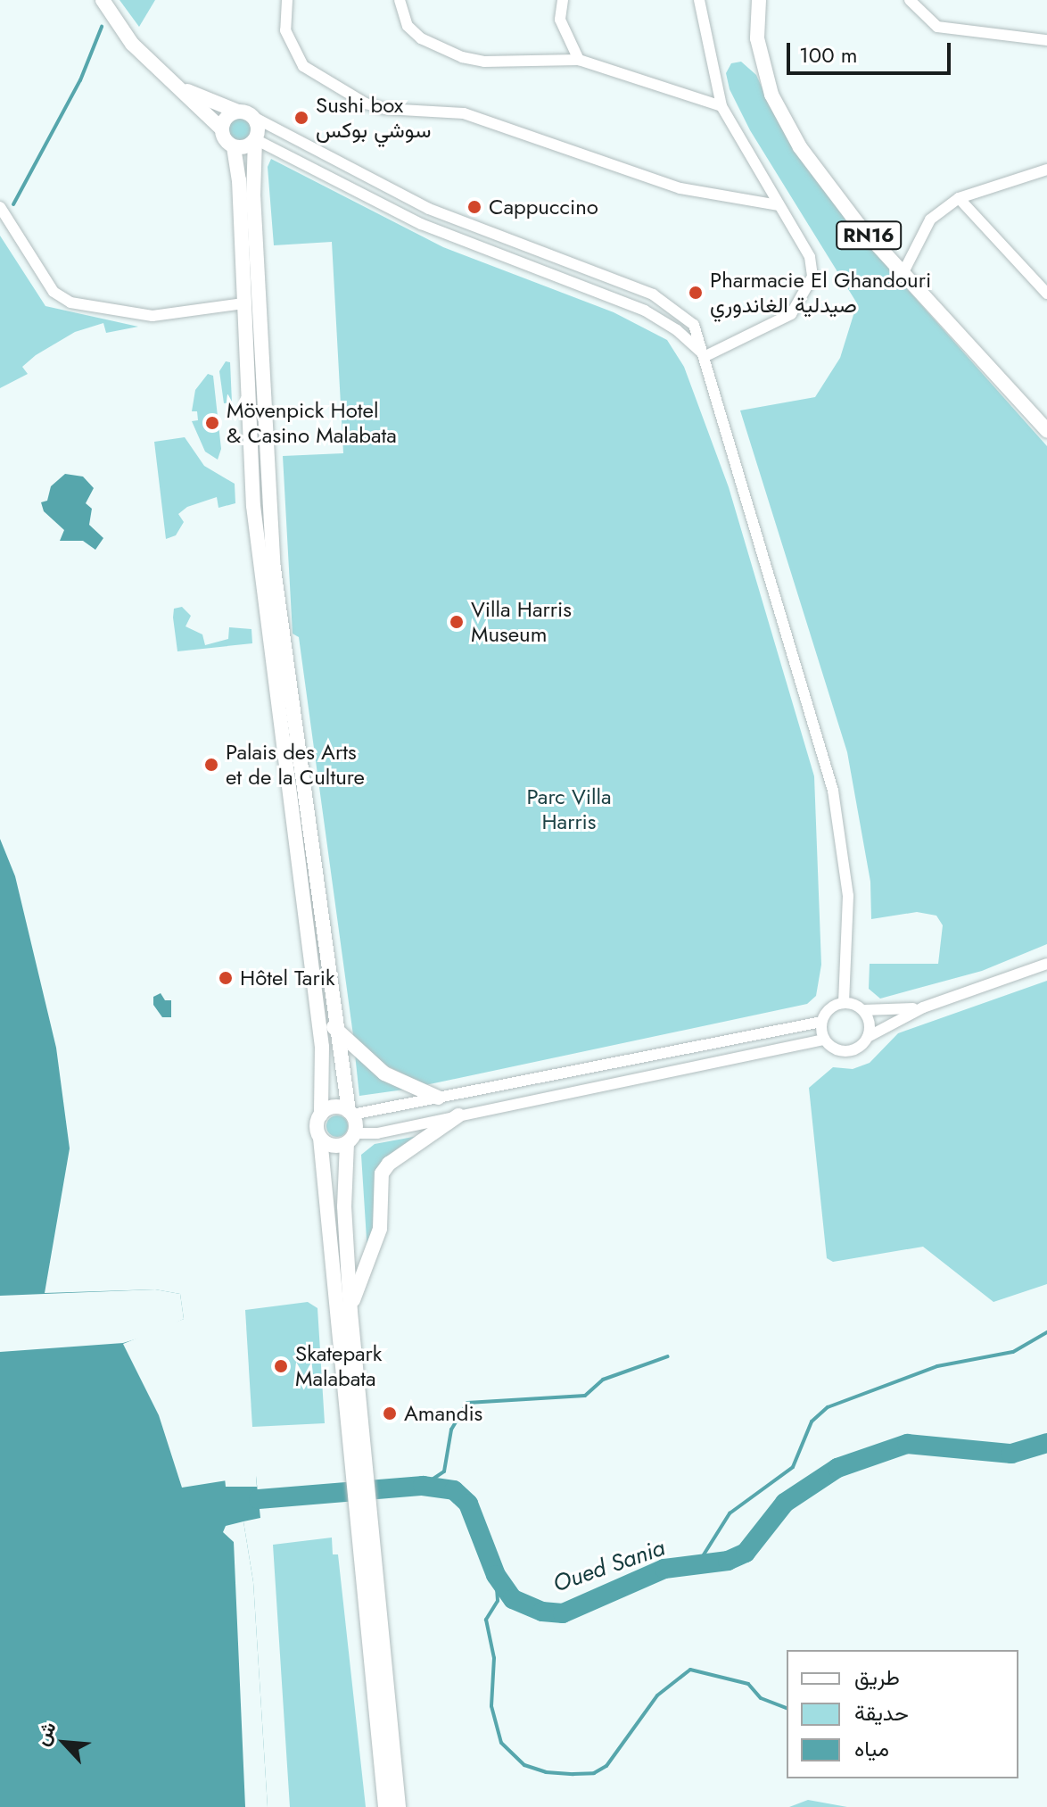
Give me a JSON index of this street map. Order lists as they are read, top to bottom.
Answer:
{
  "streets": {
    "main road": ["RN16"]
  },
  "water": ["Oued Sania"],
  "parks": ["Parc Villa Harris"],
  "places": [
    "Sushi box سوشي بوكس",
    "Cappuccino",
    "Pharmacie El Ghandouri صيدلية الغاندوري",
    "Mövenpick Hotel & Casino Malabata",
    "Villa Harris Museum",
    "Palais des Arts et de la Culture",
    "Hôtel Tarik",
    "Skatepark Malabata",
    "Amandis"
  ],
  "legend": ["طريق", "حديقة", "مياه"],
  "scale_bar": "100 m",
  "north": "top left"
}
